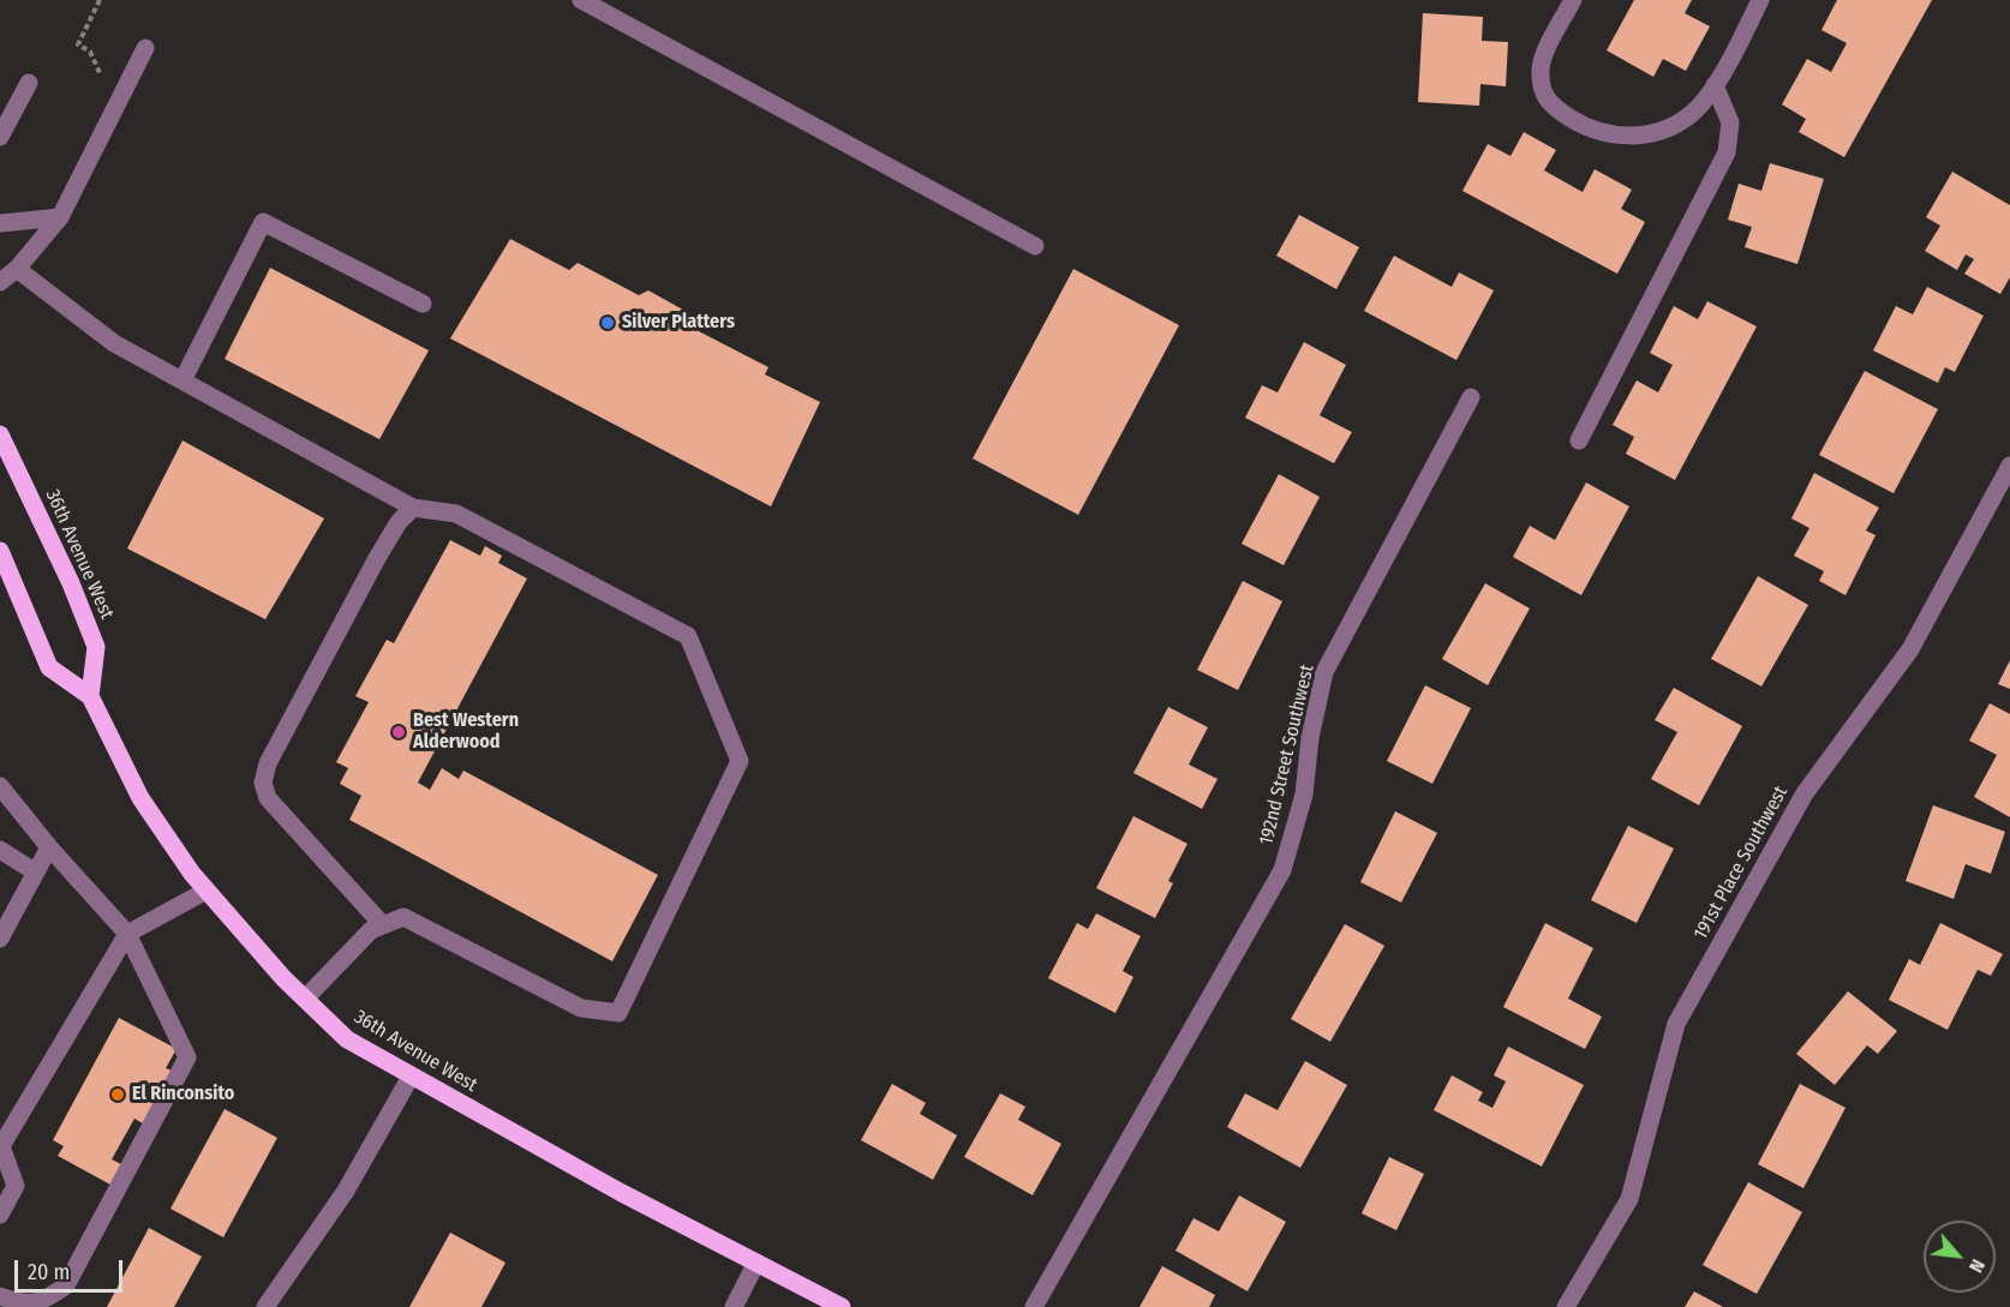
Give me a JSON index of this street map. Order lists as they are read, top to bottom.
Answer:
{
  "streets": {
    "main road": ["36th Avenue West"],
    "street": ["192nd Street Southwest", "191st Place Southwest"]
  },
  "places": ["Silver Platters", "Best Western Alderwood", "El Rinconsito"],
  "scale_bar": "20 m",
  "north": "bottom right"
}
